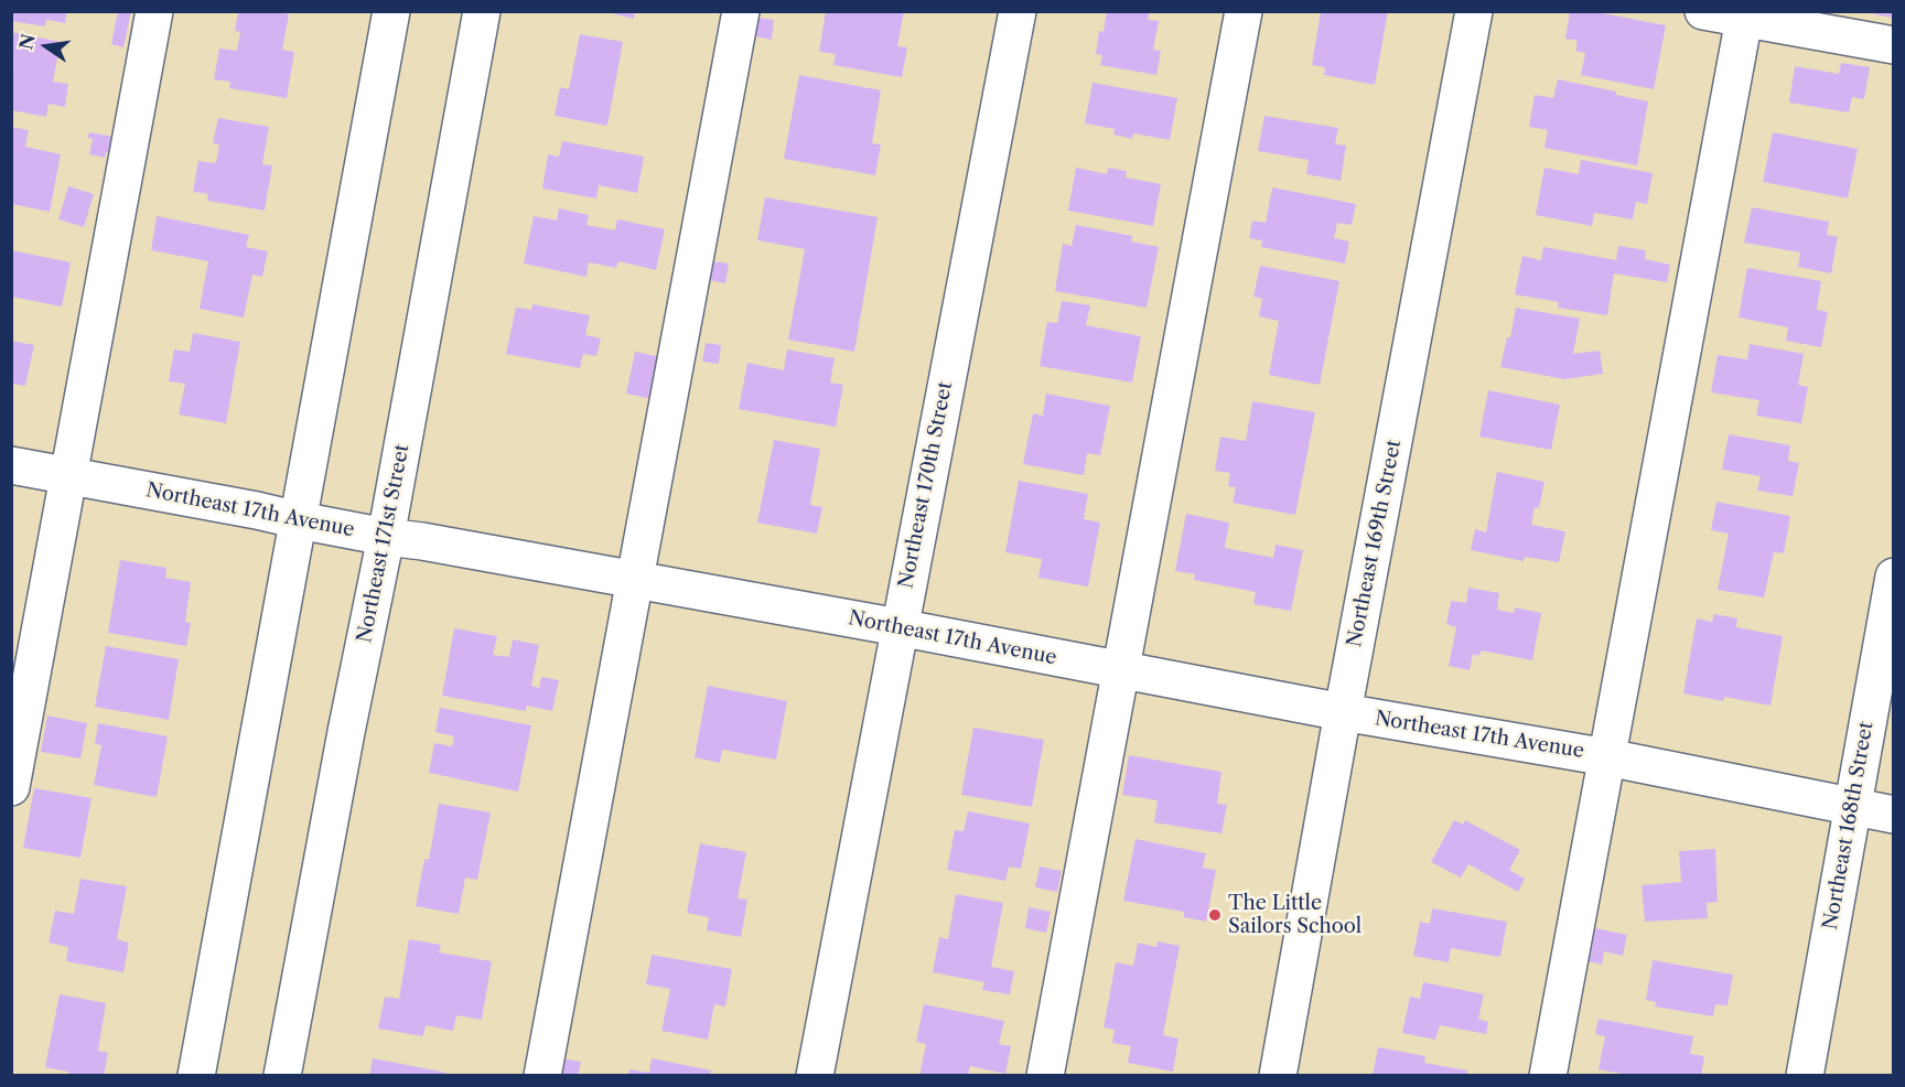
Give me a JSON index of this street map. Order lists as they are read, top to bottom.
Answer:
{
  "streets": {
    "street": [
      "Northeast 170th Street",
      "Northeast 17th Avenue",
      "Northeast 171st Street",
      "Northeast 169th Street",
      "Northeast 168th Street"
    ]
  },
  "crossings": [
    ["Northeast 170th Street", "Northeast 17th Avenue"],
    ["Northeast 17th Avenue", "Northeast 171st Street"],
    ["Northeast 17th Avenue", "Northeast 169th Street"],
    ["Northeast 17th Avenue", "Northeast 168th Street"]
  ],
  "places": ["The Little Sailors School"],
  "north": "left"
}
